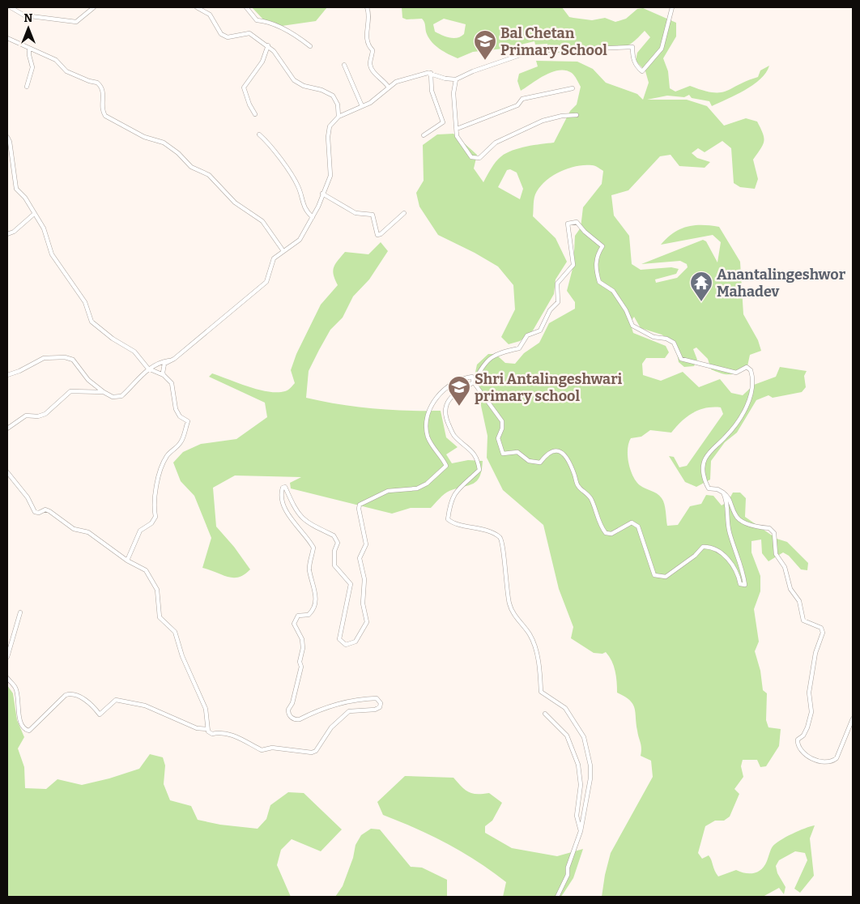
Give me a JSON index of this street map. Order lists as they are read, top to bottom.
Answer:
{
  "places": {
    "school or university": ["Bal Chetan Primary School", "Shri Antalingeshwari primary school"],
    "temple": ["Anantalingeshwor Mahadev"]
  },
  "north": "top"
}
